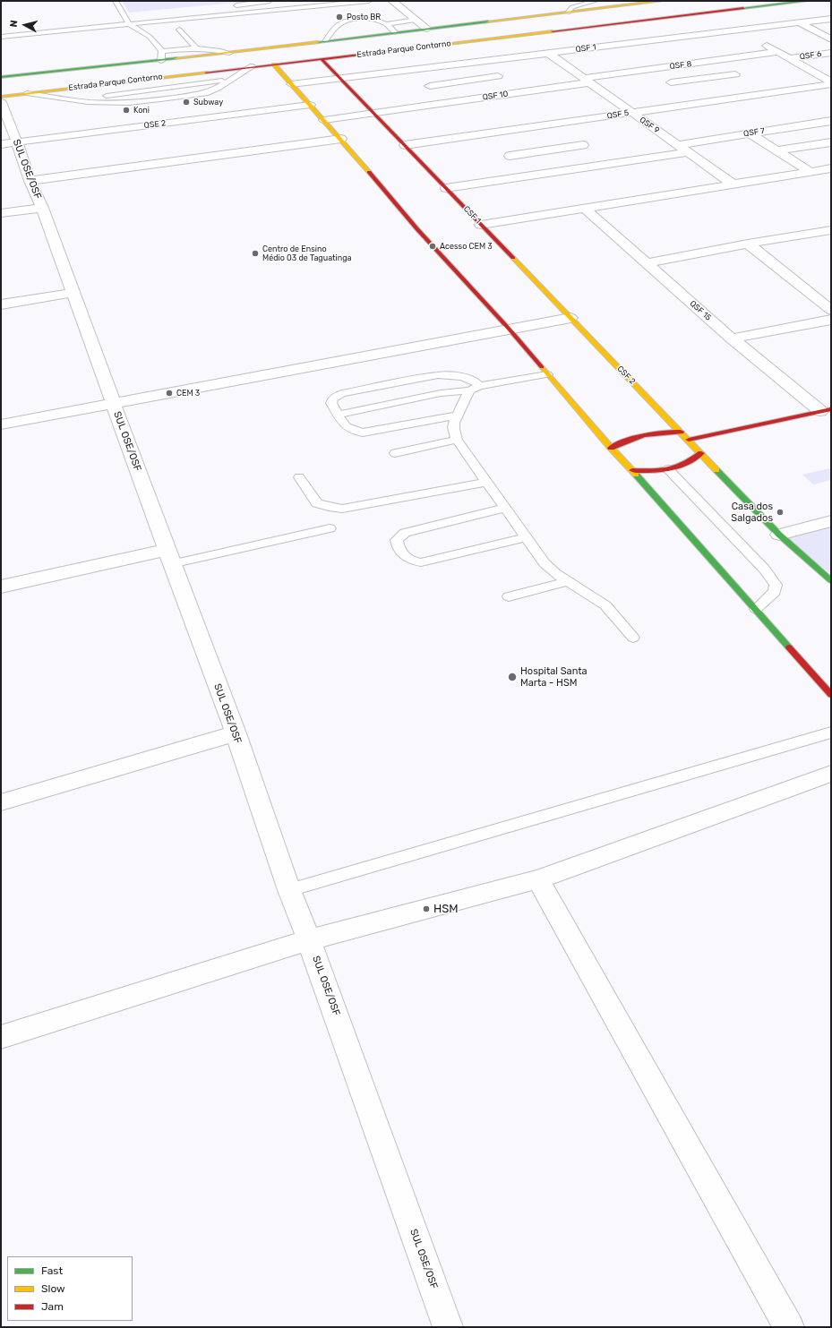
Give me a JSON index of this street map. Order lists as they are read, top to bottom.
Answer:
{
  "streets": {
    "main road": ["Estrada Parque Contorno", "CSF 1", "CSF 2"],
    "street": [
      "QSF 1",
      "QSF 6",
      "QSF 8",
      "QSF 10",
      "QSF 5",
      "QSE 2",
      "QSF 9",
      "QSF 7",
      "SUL OSE/OSF",
      "QSF 15"
    ]
  },
  "crossings": [
    ["QSF 1", "QSF 9"],
    ["QSF 1", "CSF 1"],
    ["Estrada Parque Contorno", "CSF 1"],
    ["QSF 8", "QSF 10"],
    ["QSF 8", "QSF 9"],
    ["QSF 10", "QSF 9"],
    ["QSF 10", "CSF 1"],
    ["QSF 5", "QSF 9"],
    ["QSF 5", "CSF 1"],
    ["QSE 2", "SUL OSE/OSF"],
    ["QSF 9", "QSF 7"],
    ["CSF 1", "CSF 2"]
  ],
  "places": [
    "Posto BR",
    "Subway",
    "Koni",
    "Acesso CEM 3",
    "Centro de Ensino Médio 03 de Taguatinga",
    "CEM 3",
    "Casa dos Salgados",
    "Hospital Santa Marta - HSM",
    "HSM"
  ],
  "legend": ["Fast", "Slow", "Jam"],
  "north": "left"
}
